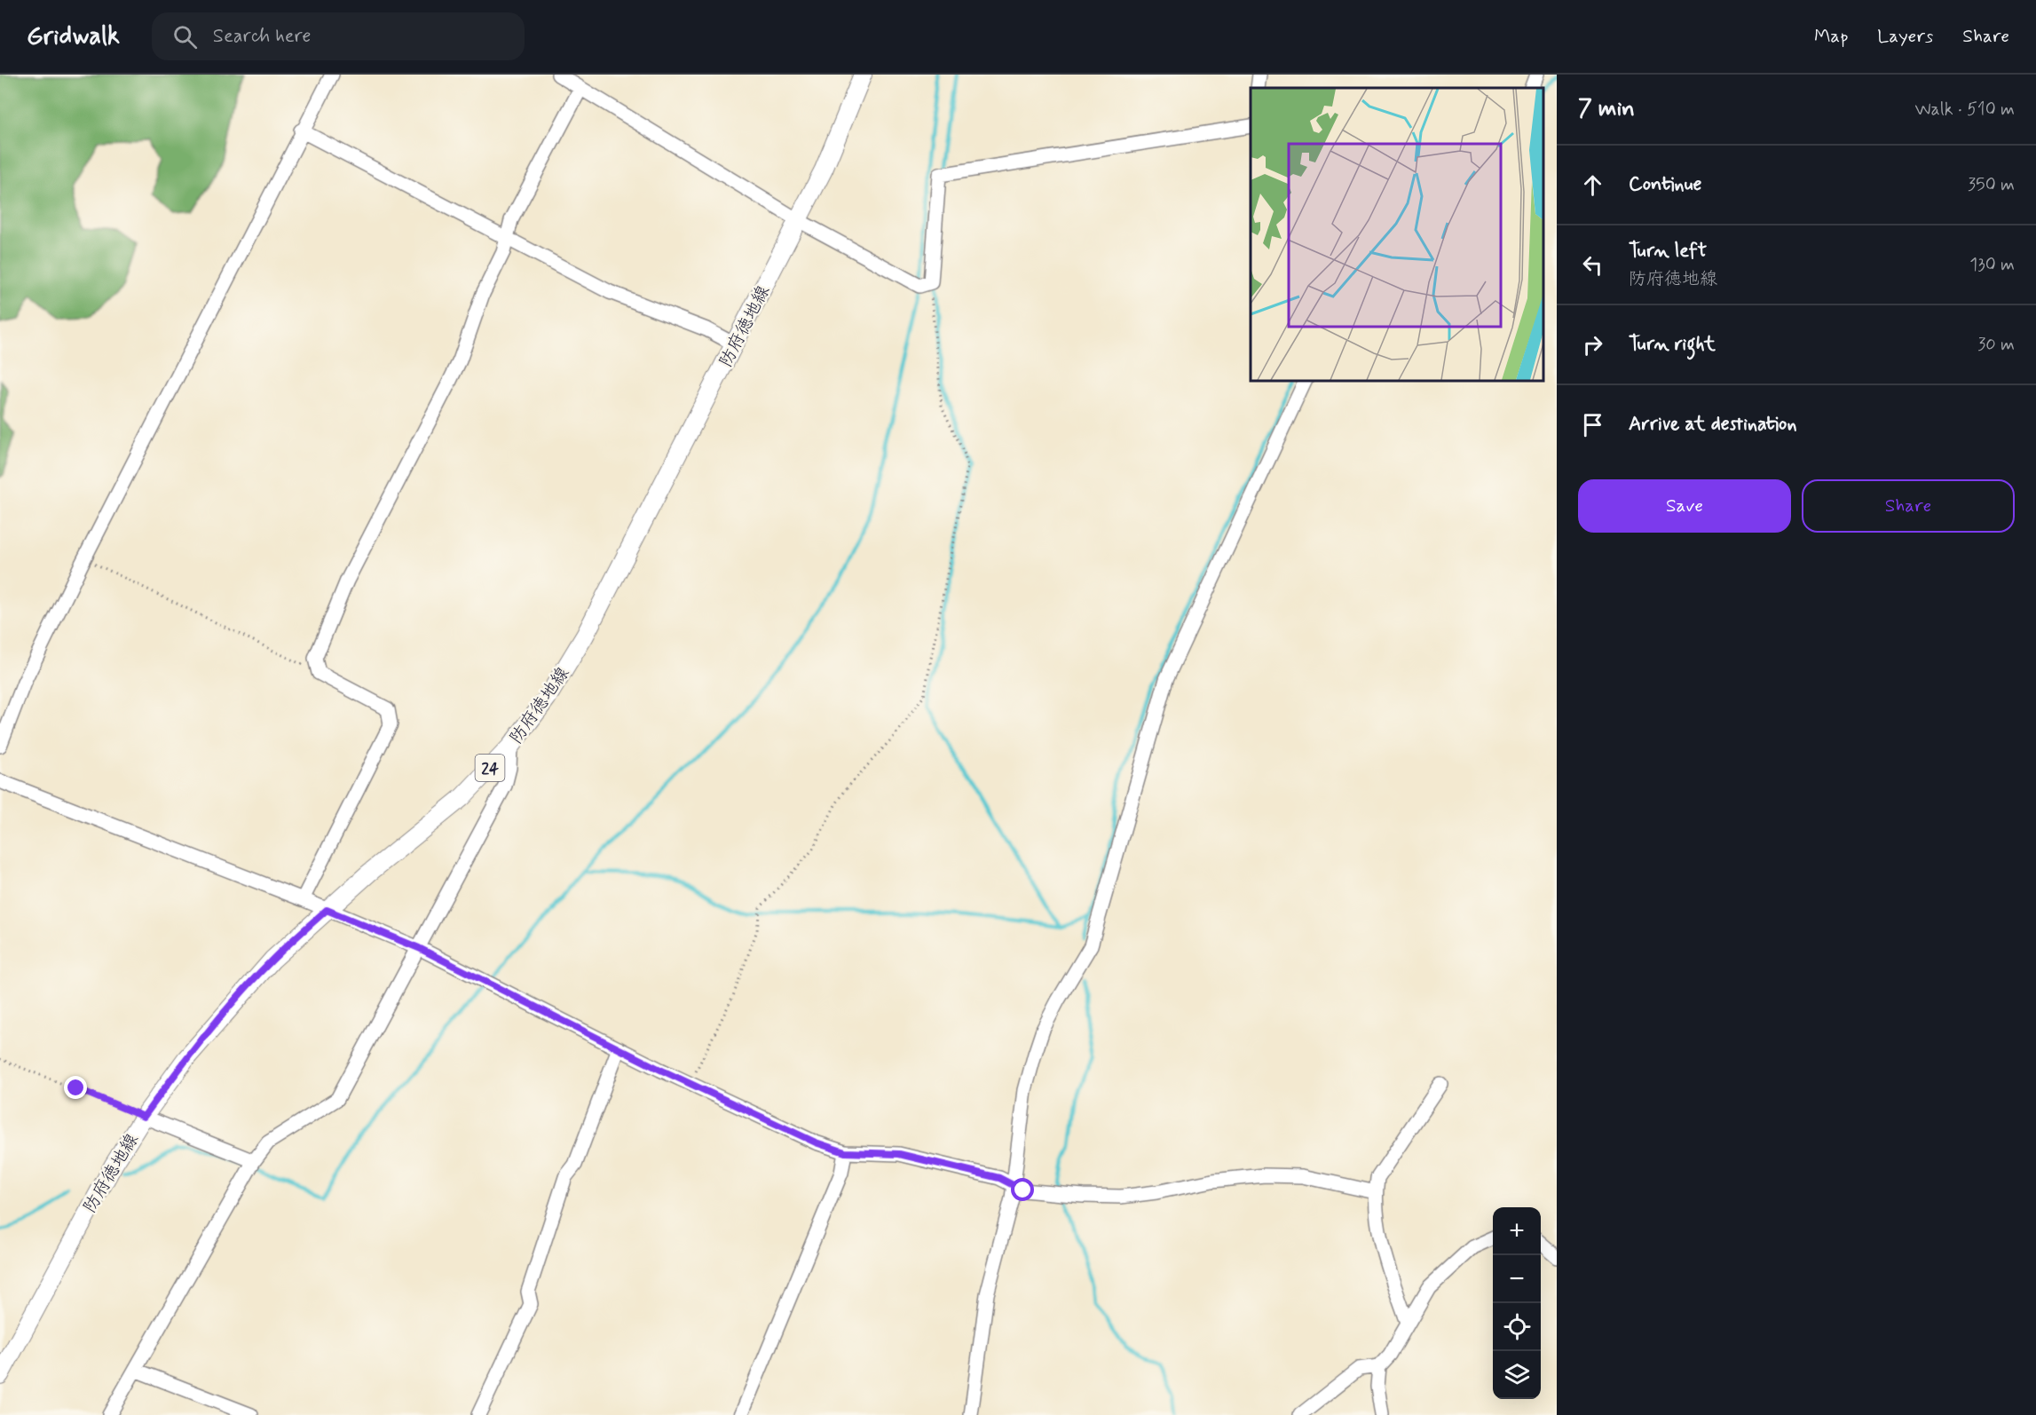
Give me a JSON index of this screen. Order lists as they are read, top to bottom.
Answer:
{
  "streets": {
    "main road": ["防府徳地線", "24"]
  },
  "page": {
    "header": "Gridwalk",
    "search": "Search here",
    "nav": ["Map", "Layers", "Share"],
    "heading": ["7 min", "Walk · 510 m"],
    "list": [
      ["Continue", "350 m"],
      ["Turn left", "防府徳地線", "130 m"],
      ["Turn right", "30 m"],
      "Arrive at destination"
    ],
    "buttons": ["Save", "Share"],
    "map_buttons": ["+", "−"]
  }
}
